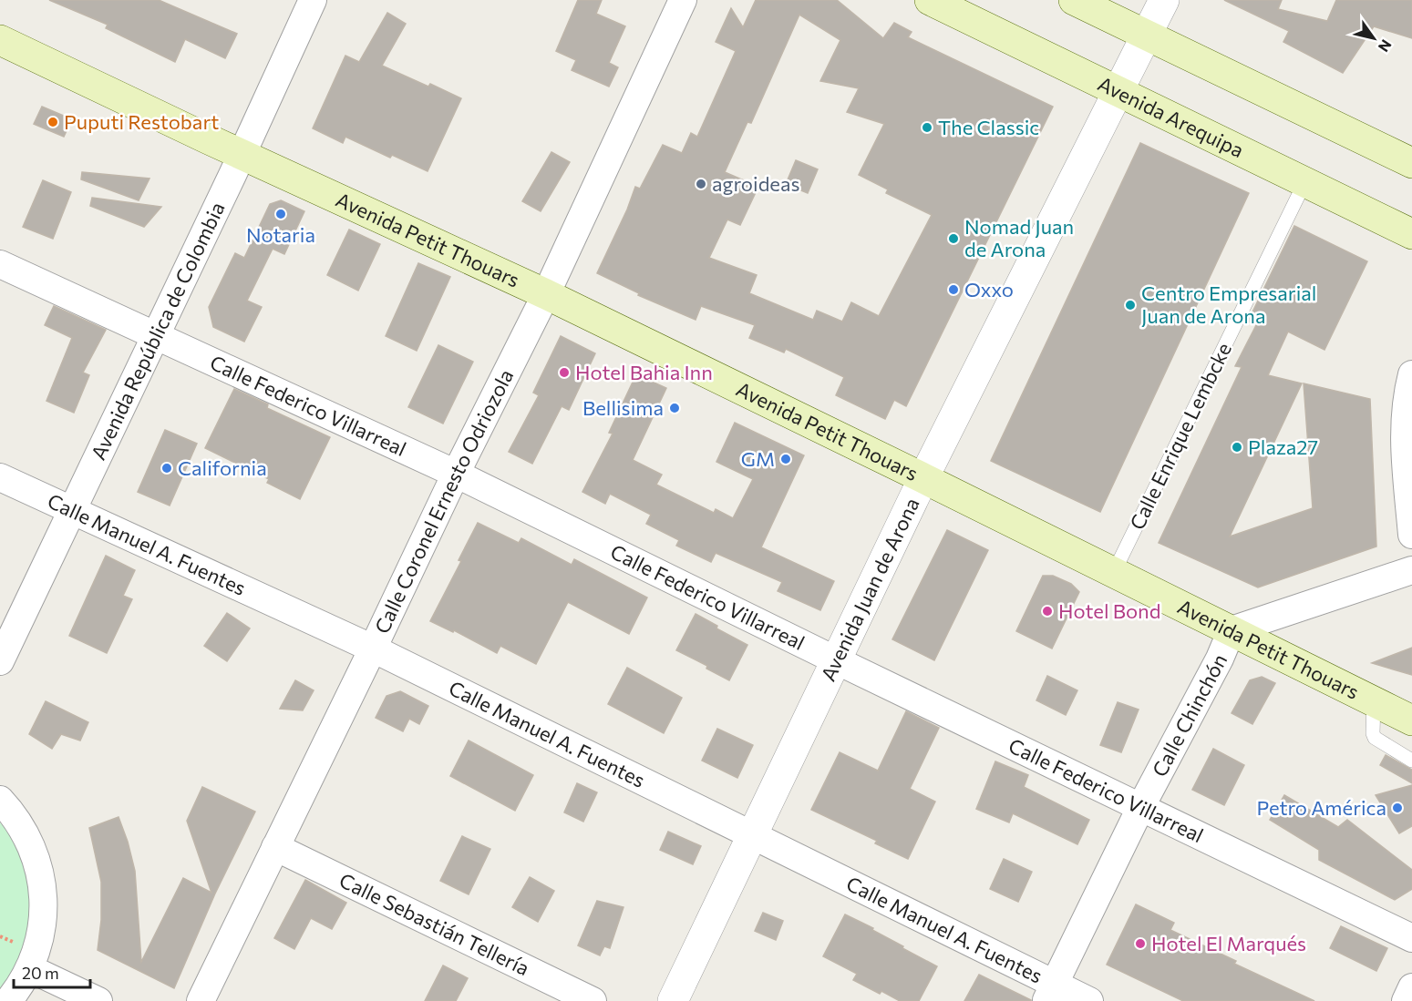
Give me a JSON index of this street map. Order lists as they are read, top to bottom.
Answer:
{
  "streets": {
    "main road": ["Avenida Arequipa", "Avenida Petit Thouars"],
    "street": [
      "Avenida República de Colombia",
      "Calle Federico Villarreal",
      "Calle Coronel Ernesto Odriozola",
      "Calle Manuel A. Fuentes",
      "Avenida Juan de Arona",
      "Calle Chinchón",
      "Calle Sebastián Tellería"
    ],
    "lane": ["Calle Enrique Lembcke"]
  },
  "crossings": [
    ["Avenida Arequipa", "Calle Enrique Lembcke"],
    ["Avenida Arequipa", "Avenida Juan de Arona"],
    ["Avenida Petit Thouars", "Avenida República de Colombia"],
    ["Avenida Petit Thouars", "Calle Enrique Lembcke"],
    ["Avenida Petit Thouars", "Calle Coronel Ernesto Odriozola"],
    ["Avenida Petit Thouars", "Avenida Juan de Arona"],
    ["Avenida Petit Thouars", "Calle Chinchón"],
    ["Avenida República de Colombia", "Calle Federico Villarreal"],
    ["Avenida República de Colombia", "Calle Manuel A. Fuentes"],
    ["Calle Federico Villarreal", "Calle Coronel Ernesto Odriozola"],
    ["Calle Federico Villarreal", "Avenida Juan de Arona"],
    ["Calle Federico Villarreal", "Calle Chinchón"],
    ["Calle Coronel Ernesto Odriozola", "Calle Manuel A. Fuentes"],
    ["Calle Coronel Ernesto Odriozola", "Calle Sebastián Tellería"],
    ["Calle Manuel A. Fuentes", "Avenida Juan de Arona"],
    ["Calle Manuel A. Fuentes", "Calle Chinchón"]
  ],
  "places": [
    "Puputi Restobart",
    "The Classic",
    "agroideas",
    "Notaria",
    "Nomad Juan de Arona",
    "Oxxo",
    "Centro Empresarial Juan de Arona",
    "Hotel Bahia Inn",
    "Bellisima",
    "Plaza27",
    "GM",
    "California",
    "Hotel Bond",
    "Petro América",
    "Hotel El Marqués"
  ],
  "scale_bar": "20 m",
  "north": "bottom right"
}
